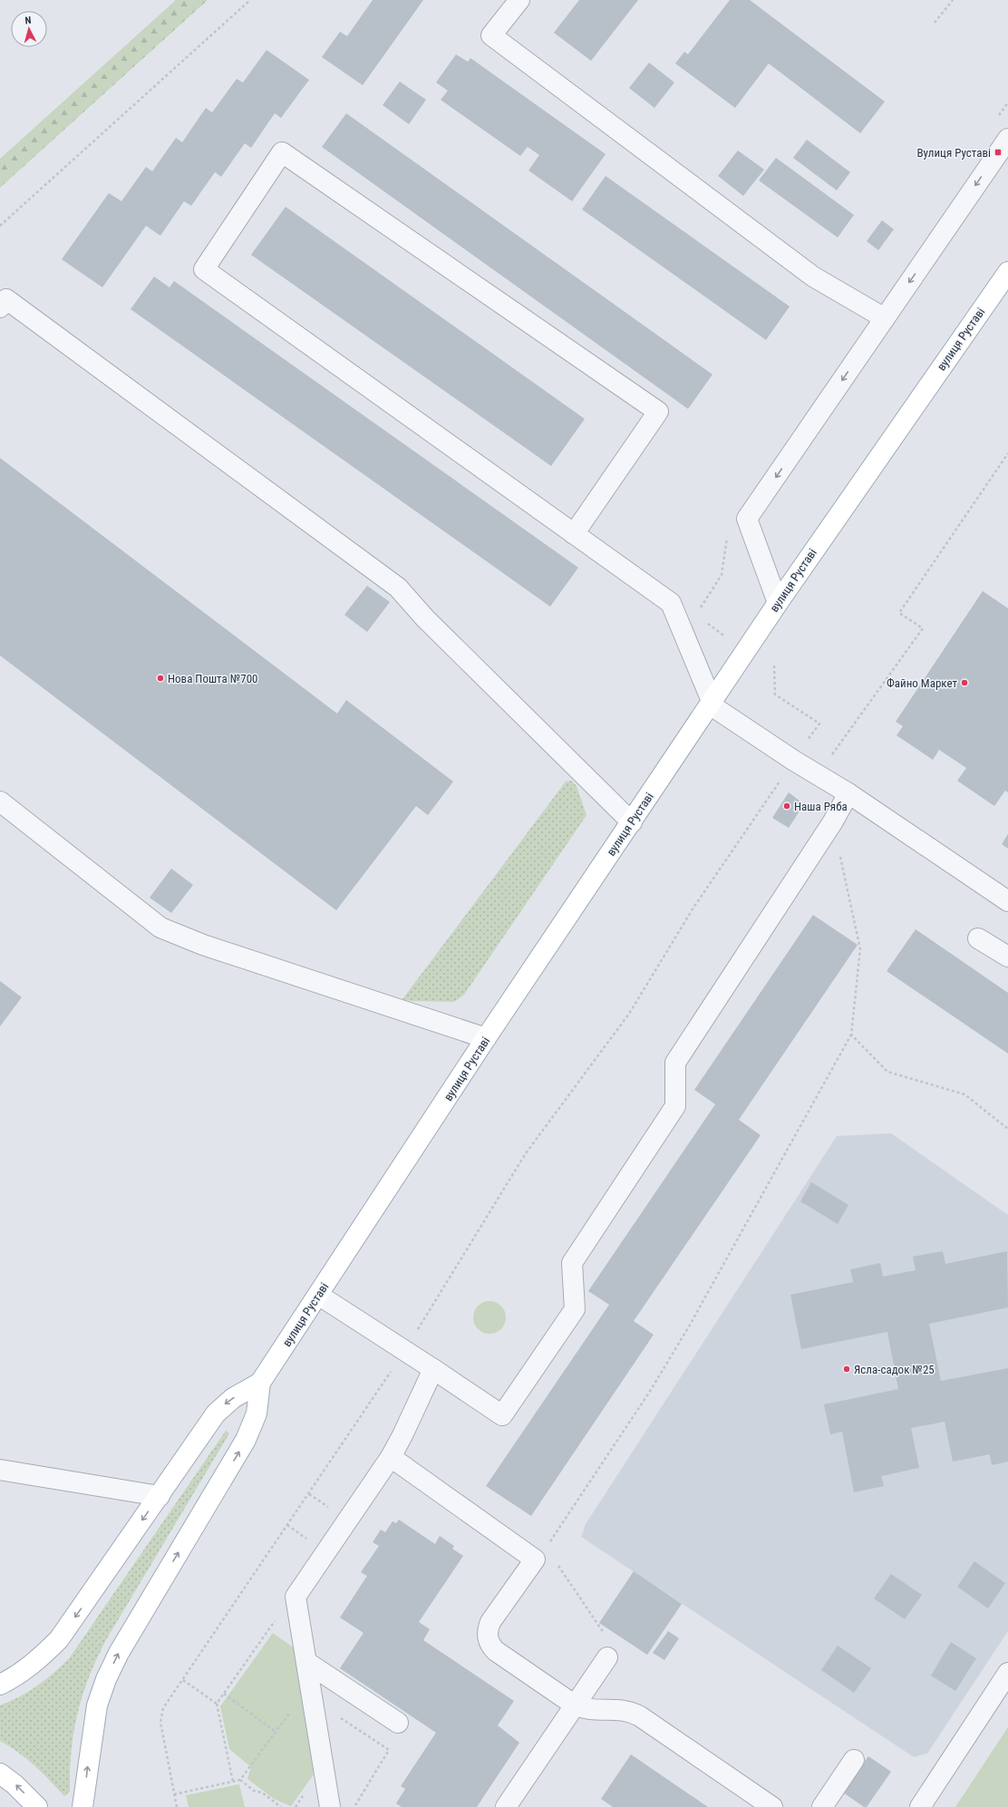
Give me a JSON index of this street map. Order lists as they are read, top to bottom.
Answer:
{
  "streets": {
    "main road": ["вулиця Руставі"]
  },
  "places": {
    "transit": ["Вулиця Руставі"],
    "other": [
      "Нова Пошта №700",
      "Файно Маркет",
      "Наша Ряба",
      "Ясла-садок №25"
    ]
  },
  "north": "top"
}
